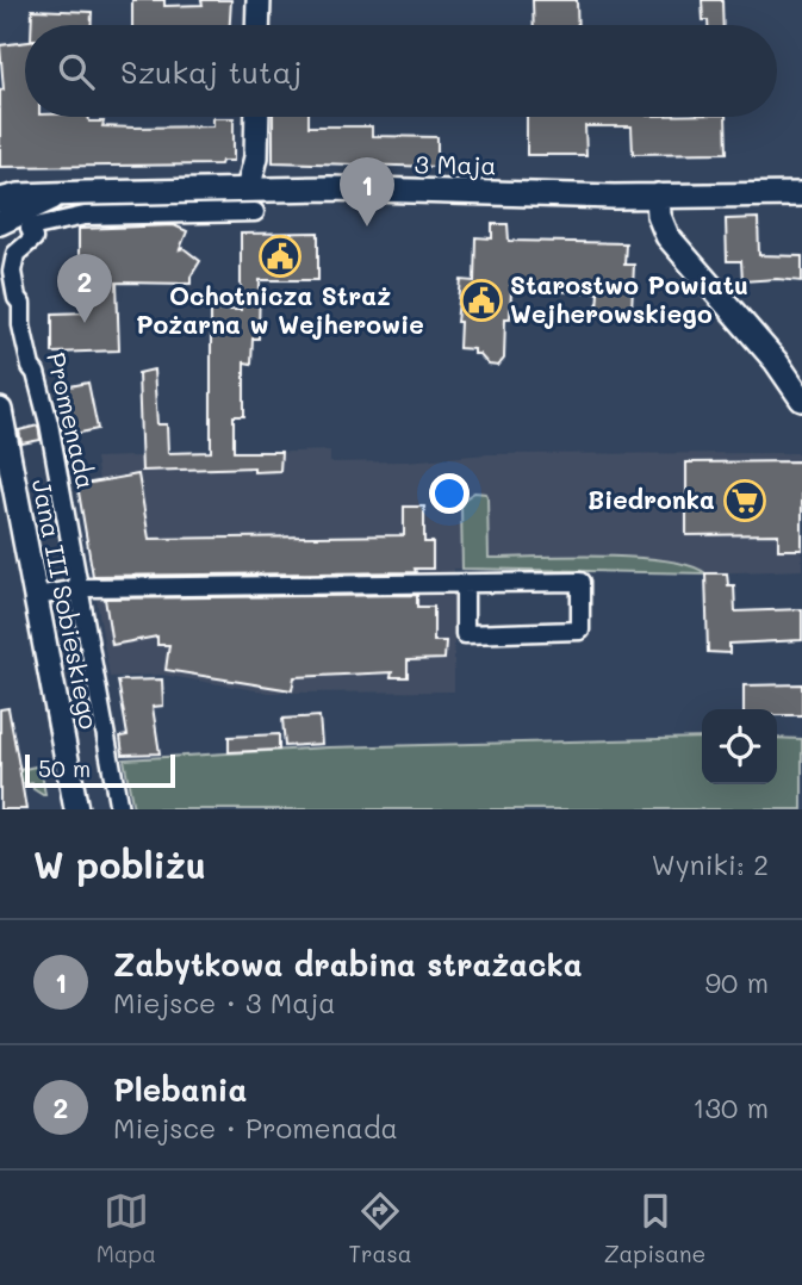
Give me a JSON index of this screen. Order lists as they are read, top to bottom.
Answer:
{
  "streets": {
    "street": ["3 Maja", "Promenada", "Jana III Sobieskiego"]
  },
  "crossings": [
    ["3 Maja", "Promenada"]
  ],
  "places": {
    "public building": ["Ochotnicza Straż Pożarna w Wejherowie", "Starostwo Powiatu Wejherowskiego"],
    "supermarket": ["Biedronka"]
  },
  "scale_bar": "50 m",
  "page": {
    "search": "Szukaj tutaj",
    "pins": ["1", "2"],
    "scale": "50 m",
    "heading": ["W pobliżu", "Wyniki: 2"],
    "list": [
      {
        "mark": "1",
        "name": "Zabytkowa drabina strażacka",
        "note": "Miejsce · 3 Maja",
        "value": "90 m"
      },
      {
        "mark": "2",
        "name": "Plebania",
        "note": "Miejsce · Promenada",
        "value": "130 m"
      }
    ],
    "nav": ["Mapa", "Trasa", "Zapisane"]
  }
}
